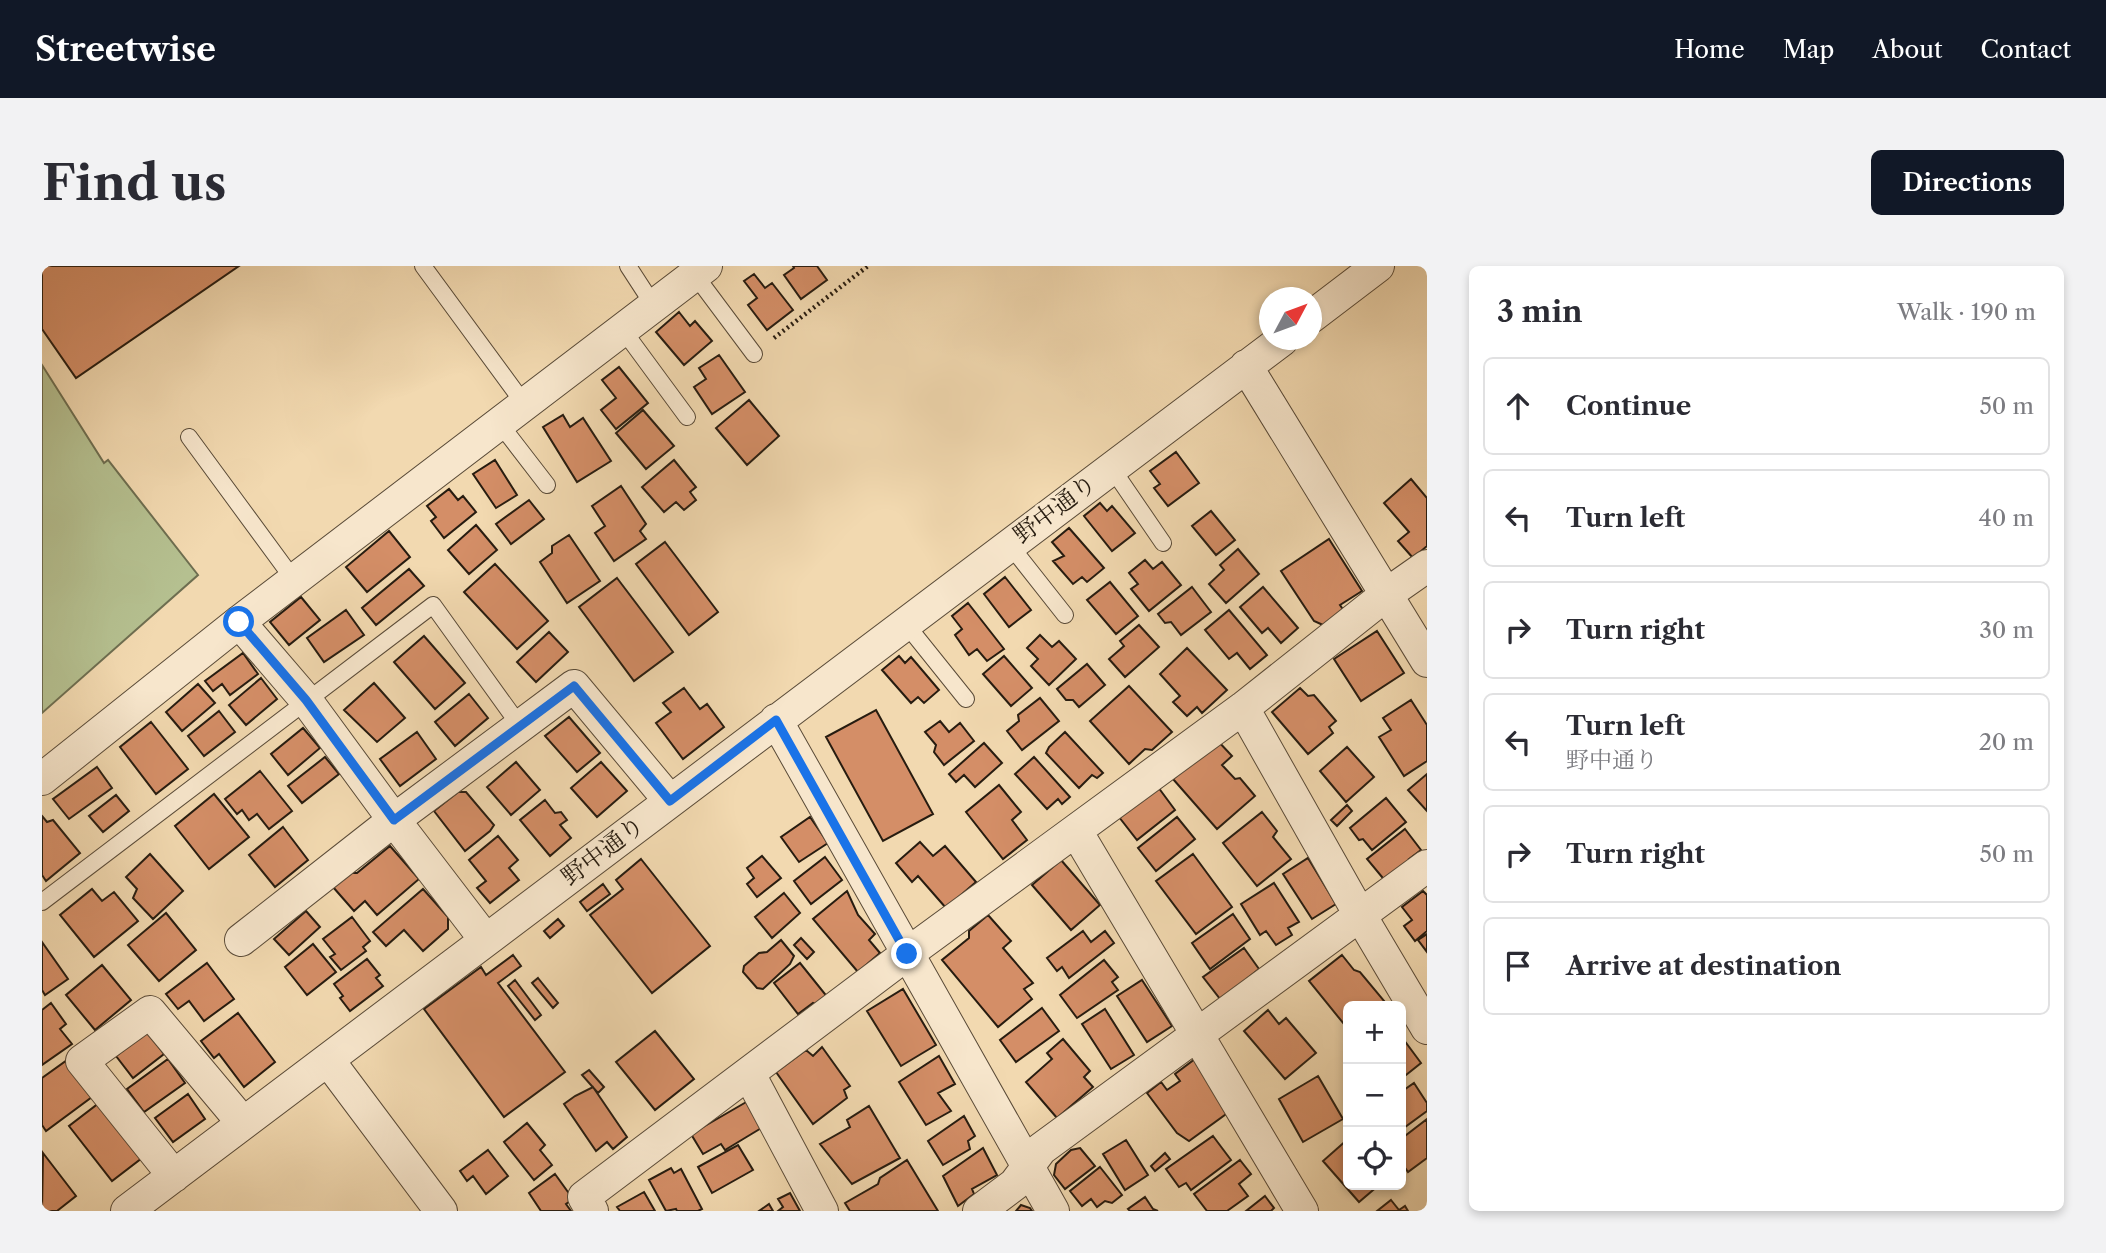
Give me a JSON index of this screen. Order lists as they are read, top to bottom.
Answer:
{
  "streets": {
    "street": ["野中通り"]
  },
  "north": "top right",
  "page": {
    "header": "Streetwise",
    "nav": [
      "Home",
      "Map",
      "About",
      "Contact"
    ],
    "buttons": "Directions",
    "title": "Find us",
    "heading": ["3 min", "Walk · 190 m"],
    "list": [
      ["Continue", "50 m"],
      ["Turn left", "40 m"],
      ["Turn right", "30 m"],
      ["Turn left", "野中通り", "20 m"],
      ["Turn right", "50 m"],
      "Arrive at destination"
    ],
    "map_buttons": ["+", "−"]
  }
}
